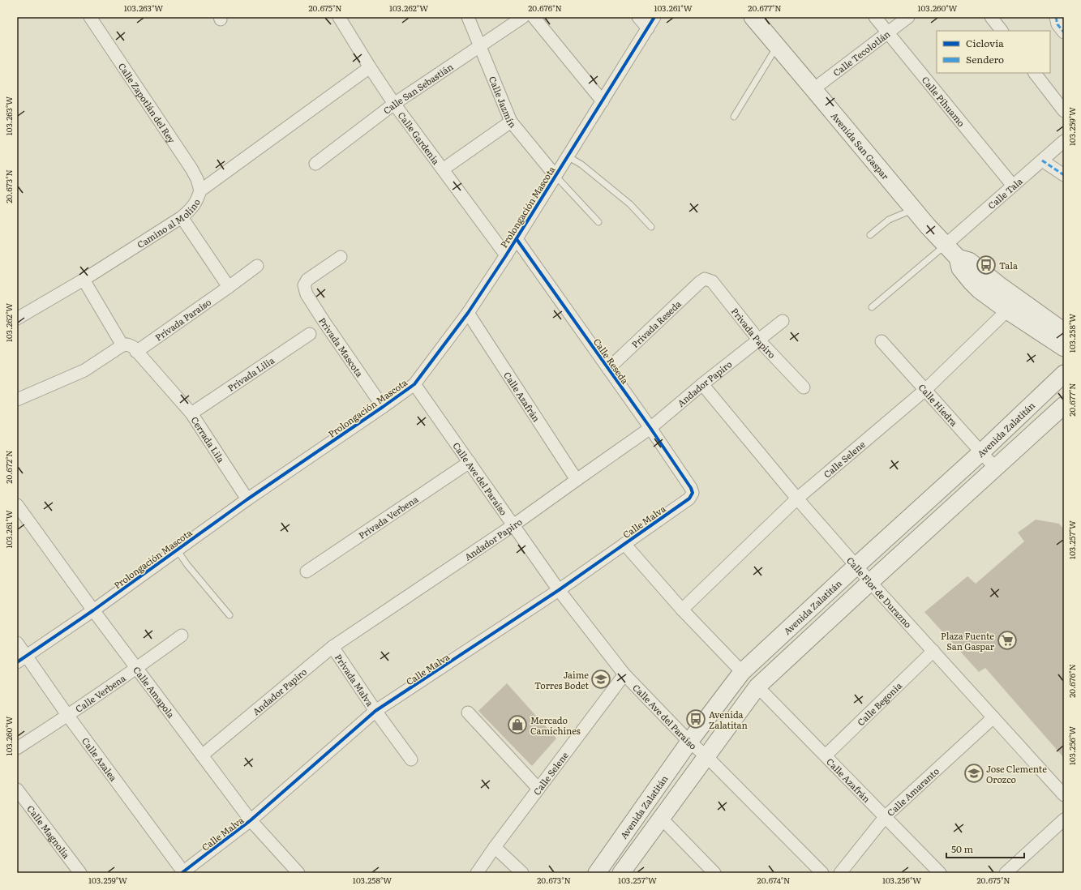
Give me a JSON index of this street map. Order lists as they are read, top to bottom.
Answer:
{
  "streets": {
    "street": [
      "Calle Tecolotlán",
      "Calle San Sebastián",
      "Calle Jazmín",
      "Calle Pihuamo",
      "Calle Zapotlán del Rey",
      "Calle Gardenia",
      "Avenida San Gaspar",
      "Calle Tala",
      "Prolongación Mascota",
      "Camino al Molino",
      "Privada Paraíso",
      "Privada Reseda",
      "Privada Papiro",
      "Privada Mascota",
      "Calle Reseda",
      "Privada Lilia",
      "Andador Papiro",
      "Calle Azafrán",
      "Calle Hiedra",
      "Avenida Zalatitán",
      "Cerrada Lila",
      "Calle Selene",
      "Calle Ave del Paraíso",
      "Privada Verbena",
      "Calle Malva",
      "Calle Flor de Durazno",
      "Privada Malva",
      "Calle Amapola",
      "Calle Verbena",
      "Calle Begonia",
      "Calle Azalea",
      "Calle Amaranto",
      "Calle Magnolia"
    ]
  },
  "crossings": [
    ["Calle Tecolotlán", "Calle Pihuamo"],
    ["Calle Tecolotlán", "Avenida San Gaspar"],
    ["Calle San Sebastián", "Calle Jazmín"],
    ["Calle San Sebastián", "Calle Gardenia"],
    ["Calle Jazmín", "Prolongación Mascota"],
    ["Calle Pihuamo", "Calle Tala"],
    ["Calle Zapotlán del Rey", "Camino al Molino"],
    ["Calle Gardenia", "Prolongación Mascota"],
    ["Calle Gardenia", "Camino al Molino"],
    ["Avenida San Gaspar", "Calle Tala"],
    ["Avenida San Gaspar", "Calle Selene"],
    ["Prolongación Mascota", "Privada Mascota"],
    ["Prolongación Mascota", "Calle Reseda"],
    ["Prolongación Mascota", "Calle Azafrán"],
    ["Prolongación Mascota", "Cerrada Lila"],
    ["Prolongación Mascota", "Calle Ave del Paraíso"],
    ["Prolongación Mascota", "Calle Amapola"],
    ["Prolongación Mascota", "Calle Azalea"],
    ["Privada Paraíso", "Cerrada Lila"],
    ["Privada Reseda", "Privada Papiro"],
    ["Privada Reseda", "Calle Reseda"],
    ["Privada Papiro", "Andador Papiro"],
    ["Calle Reseda", "Andador Papiro"],
    ["Calle Reseda", "Calle Malva"],
    ["Privada Lilia", "Cerrada Lila"],
    ["Andador Papiro", "Calle Azafrán"],
    ["Andador Papiro", "Calle Ave del Paraíso"],
    ["Andador Papiro", "Calle Flor de Durazno"],
    ["Andador Papiro", "Privada Malva"],
    ["Andador Papiro", "Calle Amapola"],
    ["Calle Azafrán", "Calle Begonia"],
    ["Calle Azafrán", "Calle Amaranto"],
    ["Calle Hiedra", "Avenida Zalatitán"],
    ["Calle Hiedra", "Calle Selene"],
    ["Avenida Zalatitán", "Calle Ave del Paraíso"],
    ["Avenida Zalatitán", "Calle Flor de Durazno"],
    ["Calle Selene", "Calle Ave del Paraíso"],
    ["Calle Selene", "Calle Flor de Durazno"],
    ["Calle Ave del Paraíso", "Privada Verbena"],
    ["Calle Ave del Paraíso", "Calle Malva"],
    ["Calle Malva", "Privada Malva"],
    ["Calle Malva", "Calle Amapola"],
    ["Calle Malva", "Calle Azalea"],
    ["Calle Flor de Durazno", "Calle Begonia"],
    ["Calle Flor de Durazno", "Calle Amaranto"],
    ["Calle Amapola", "Calle Verbena"],
    ["Calle Verbena", "Calle Azalea"]
  ],
  "places": {
    "bus stop": ["Tala", "Avenida Zalatitan"],
    "supermarket": ["Plaza Fuente San Gaspar"],
    "school or university": ["Jaime Torres Bodet", "Jose Clemente Orozco"],
    "shop": ["Mercado Camichines"]
  },
  "legend": ["Ciclovía", "Sendero"],
  "scale_bar": "50 m",
  "coordinates": [
    "103.263°W",
    "20.675°N",
    "103.262°W",
    "20.676°N",
    "103.261°W",
    "20.677°N",
    "103.260°W",
    "103.259°W",
    "20.673°N",
    "103.258°W",
    "20.672°N",
    "103.257°W",
    "103.256°W",
    "20.674°N"
  ]
}
